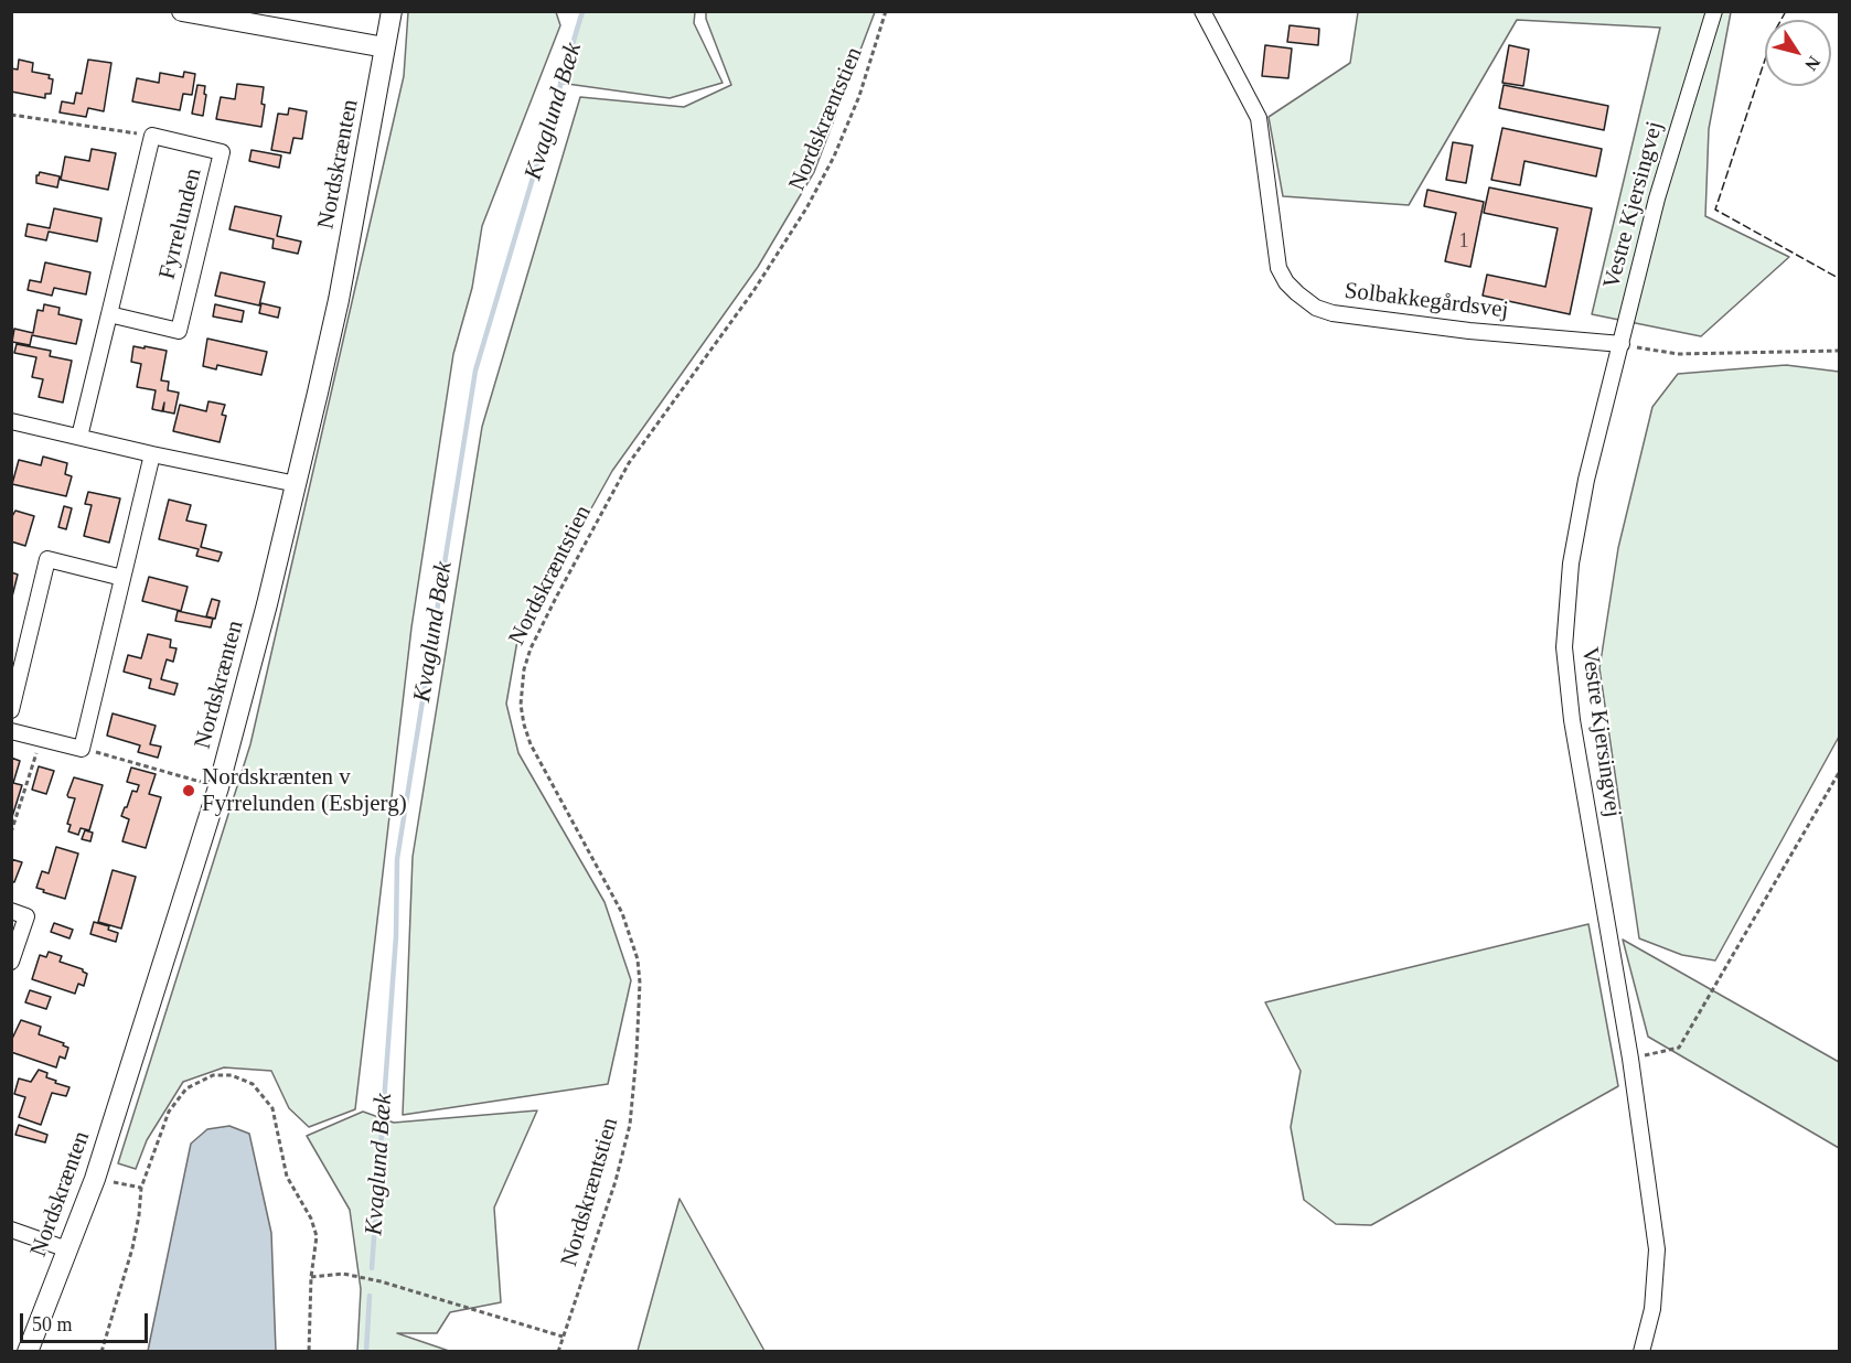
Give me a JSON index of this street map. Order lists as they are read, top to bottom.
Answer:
{
  "streets": {
    "street": [
      "Nordskrænten",
      "Vestre Kjersingvej",
      "Fyrrelunden",
      "Solbakkegårdsvej"
    ],
    "path": ["Nordskræntstien"]
  },
  "crossings": [
    ["Vestre Kjersingvej", "Solbakkegårdsvej"]
  ],
  "water": ["Kvaglund Bæk"],
  "places": ["Nordskrænten v Fyrrelunden (Esbjerg)"],
  "house_numbers": ["1"],
  "scale_bar": "50 m",
  "north": "bottom right"
}
